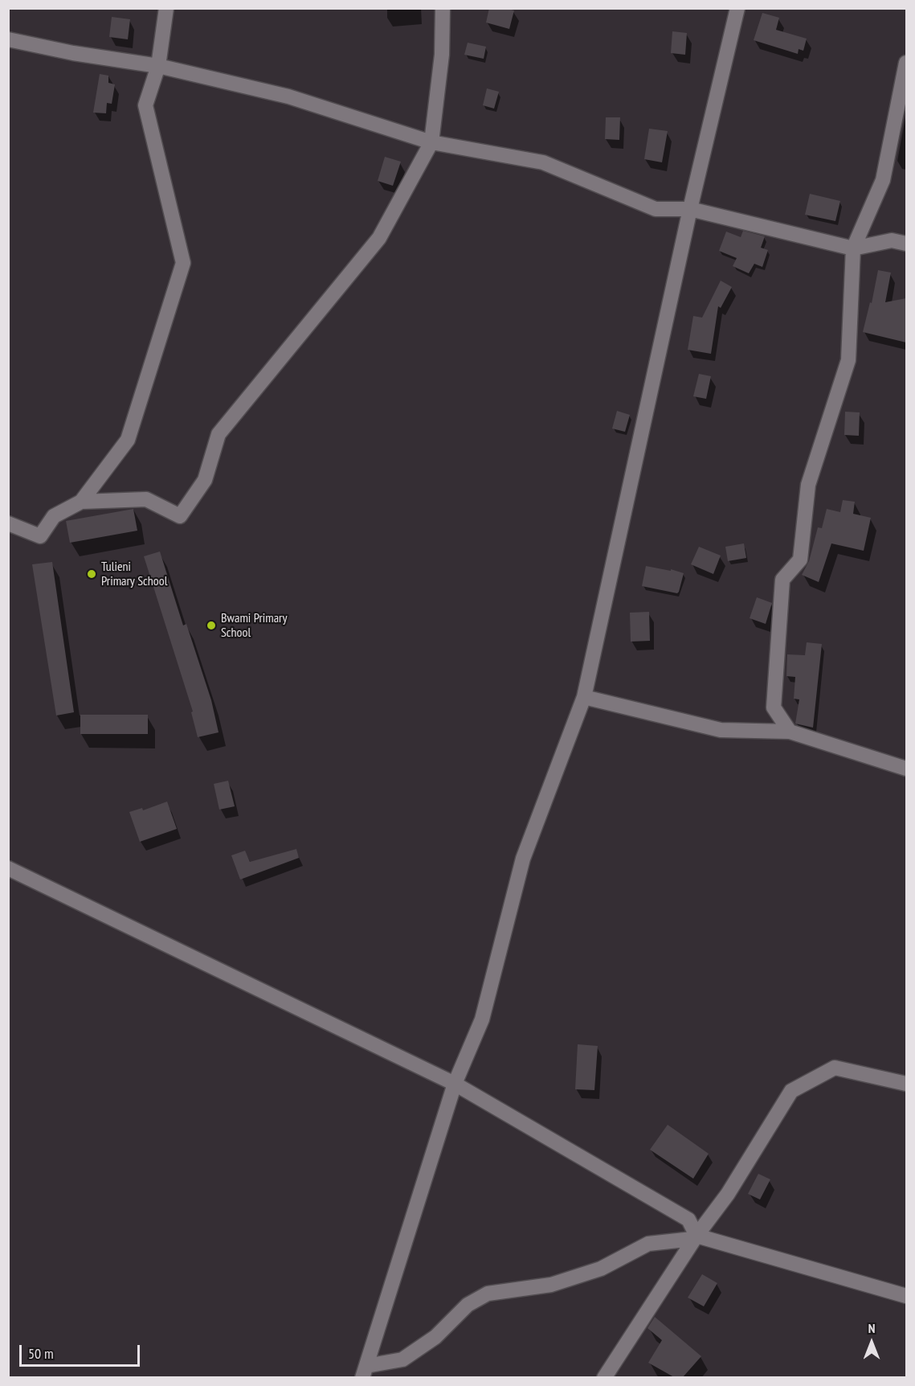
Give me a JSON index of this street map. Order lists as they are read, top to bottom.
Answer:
{
  "places": ["Tulieni Primary School", "Bwami Primary School"],
  "scale_bar": "50 m",
  "north": "top"
}
